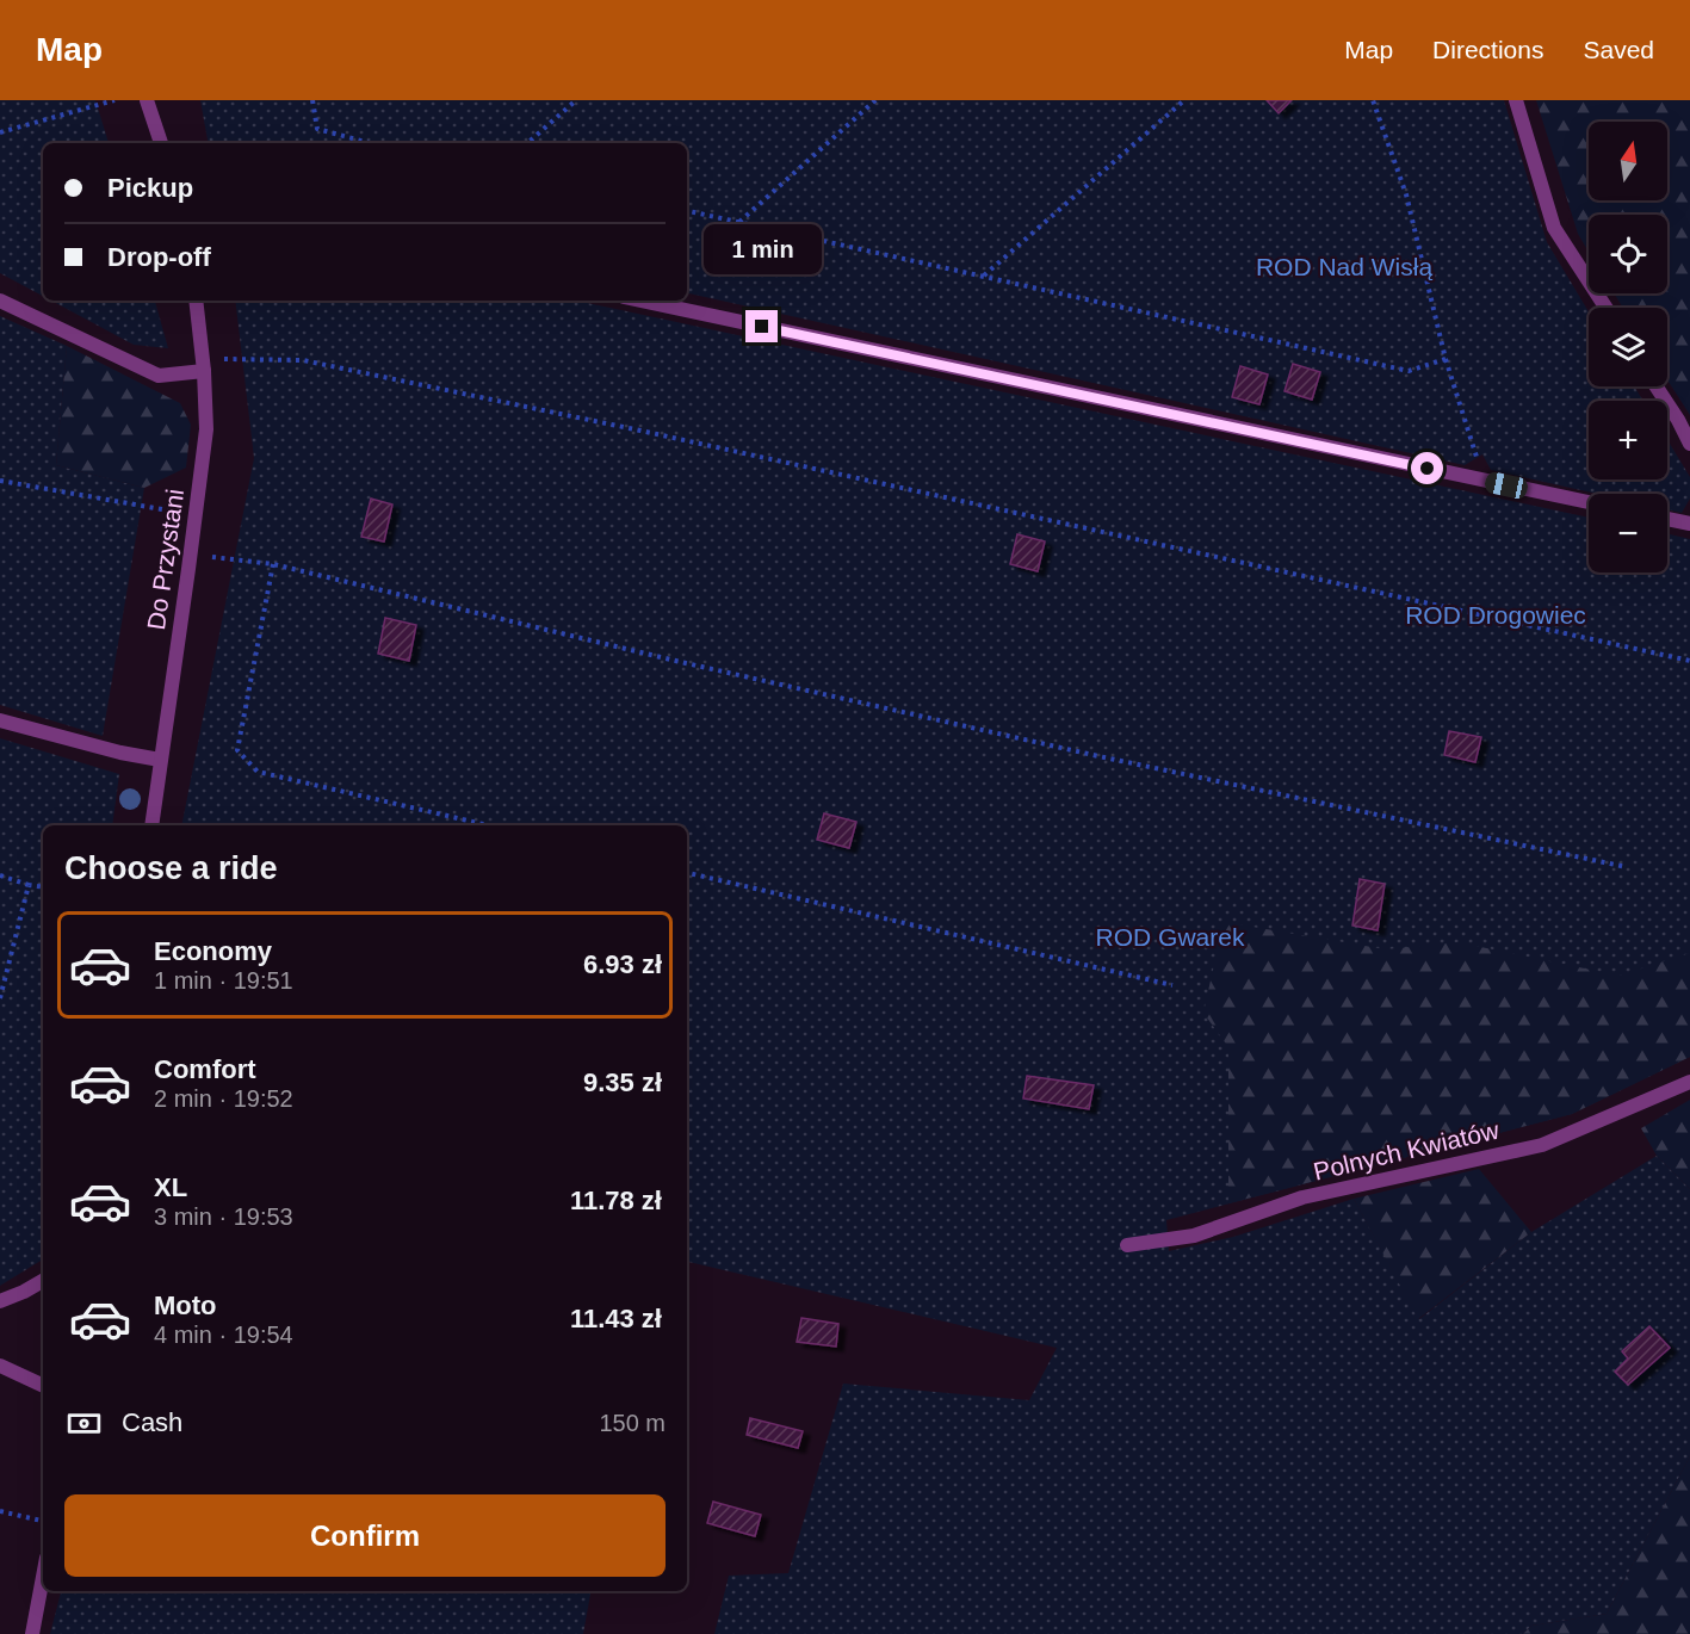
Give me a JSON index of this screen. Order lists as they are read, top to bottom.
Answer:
{
  "streets": {
    "street": ["Do Przystani", "Polnych Kwiatów"]
  },
  "parks": ["ROD Nad Wisłą", "ROD Drogowiec", "ROD Gwarek"],
  "north": "top",
  "page": {
    "header": "Map",
    "nav": ["Map", "Directions", "Saved"],
    "map_buttons": ["+", "−"],
    "banner": ["Pickup", "Drop-off"],
    "bubble": "1 min",
    "heading": "Choose a ride",
    "list": [
      {
        "name": "Economy",
        "note": "1 min · 19:51",
        "value": "6.93 zł"
      },
      {
        "name": "Comfort",
        "note": "2 min · 19:52",
        "value": "9.35 zł"
      },
      {
        "name": "XL",
        "note": "3 min · 19:53",
        "value": "11.78 zł"
      },
      {
        "name": "Moto",
        "note": "4 min · 19:54",
        "value": "11.43 zł"
      }
    ],
    "pay": ["Cash", "150 m"],
    "buttons": "Confirm"
  }
}
